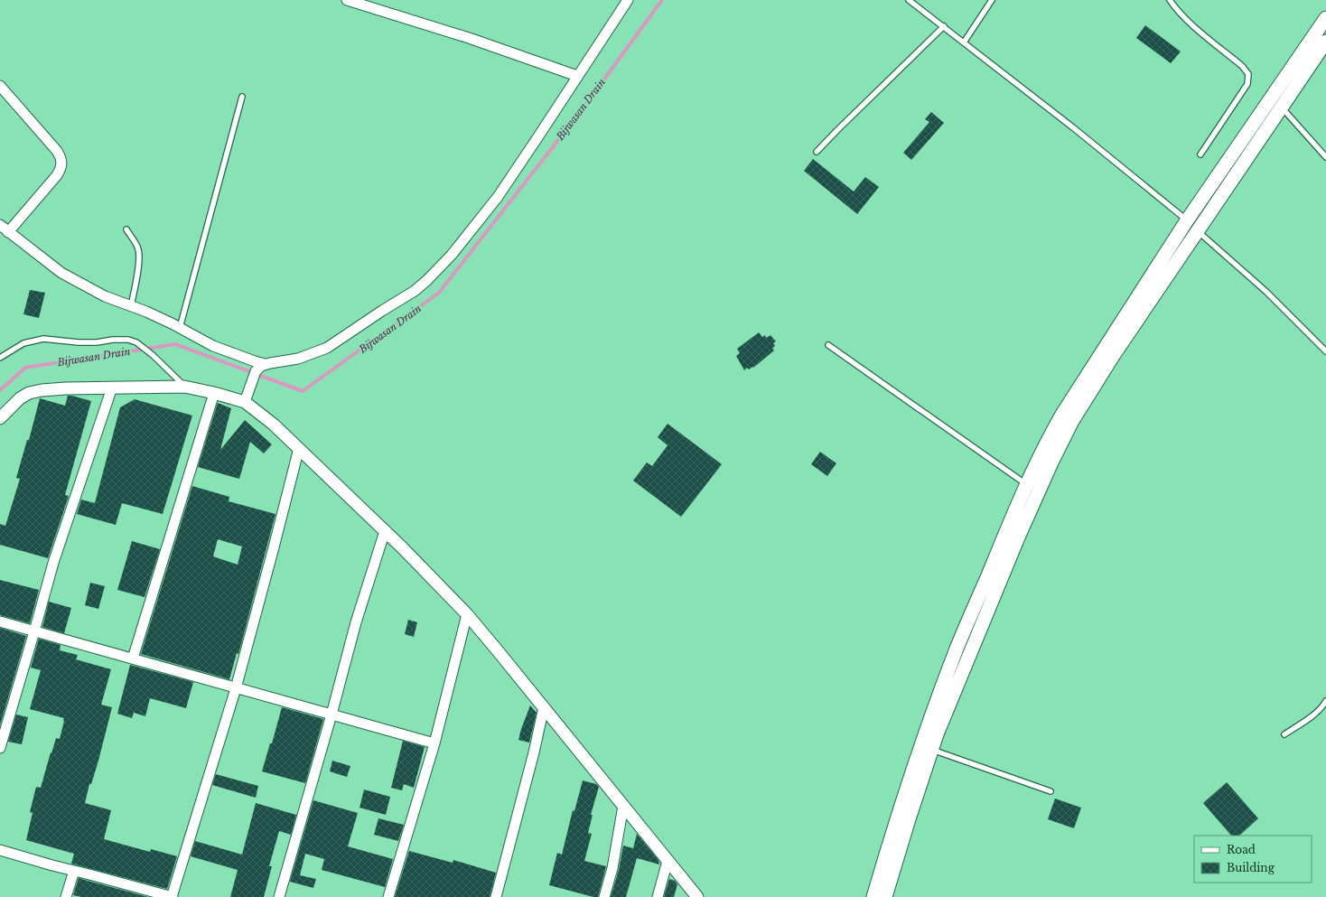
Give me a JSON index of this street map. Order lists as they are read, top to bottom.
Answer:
{
  "water": ["Bijwasan Drain"],
  "legend": ["Road", "Building"]
}
